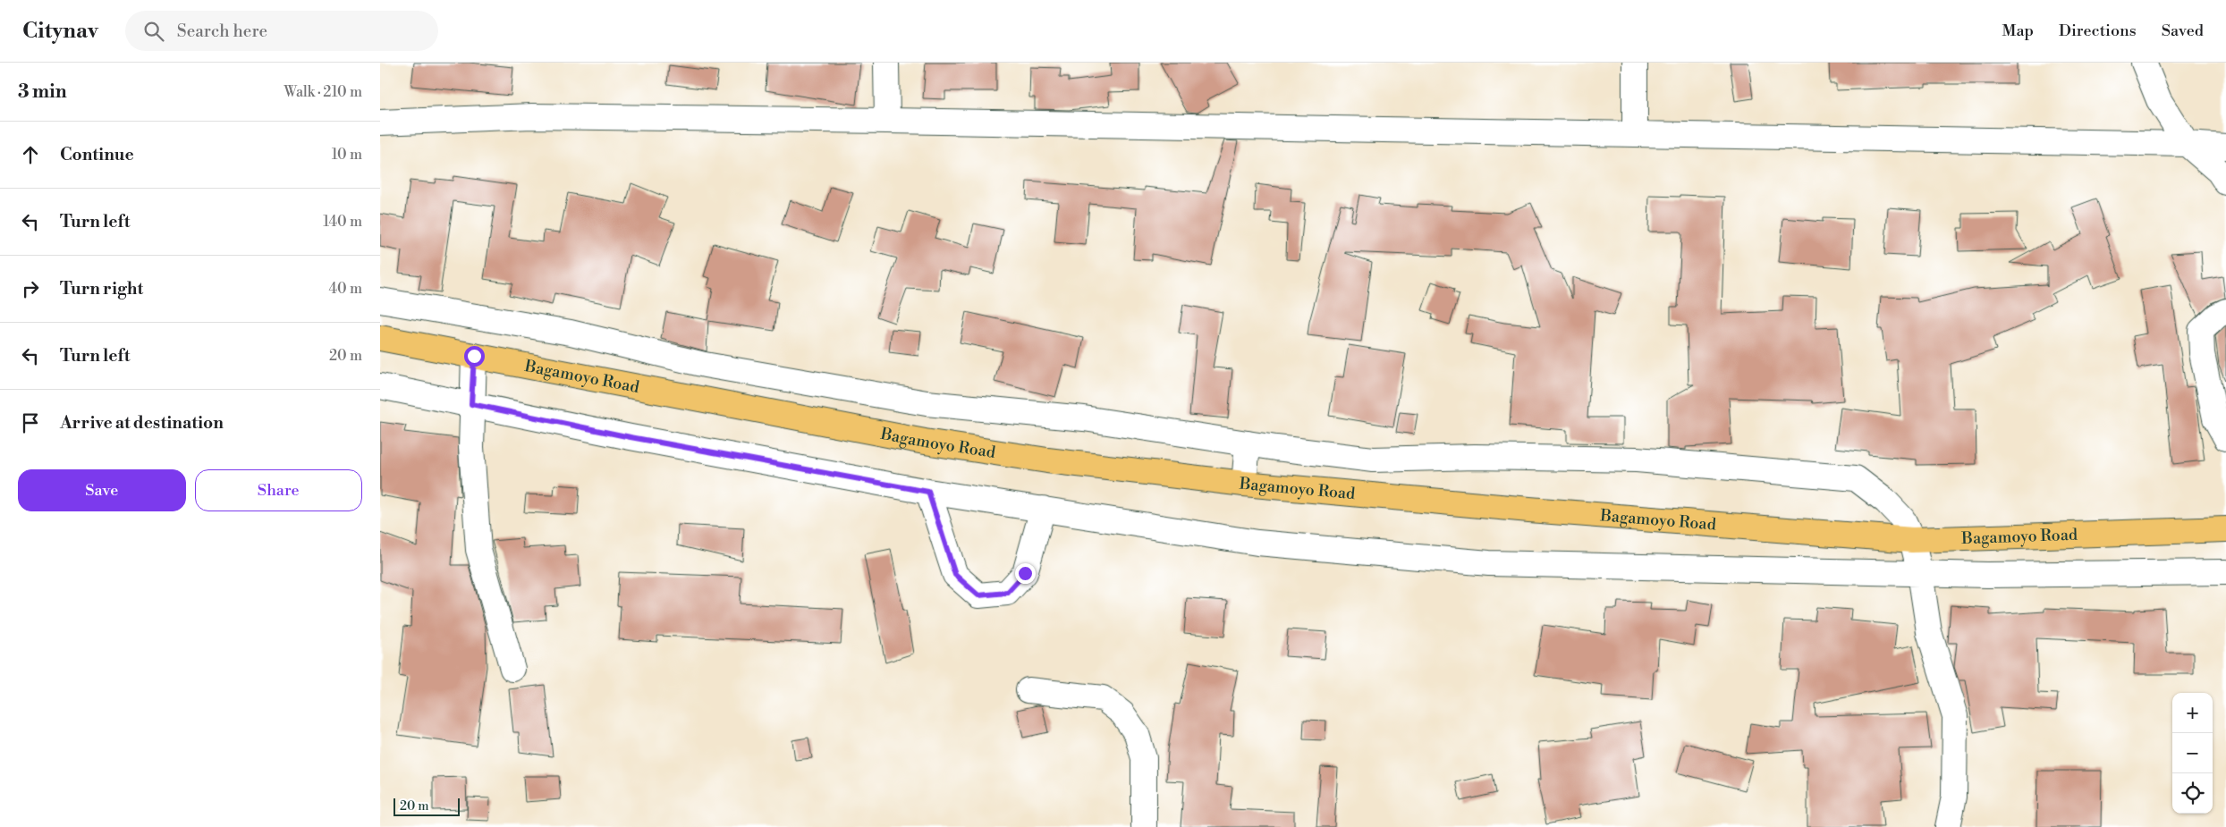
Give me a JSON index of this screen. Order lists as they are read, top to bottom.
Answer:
{
  "streets": {
    "highway": ["Bagamoyo Road"]
  },
  "scale_bar": "20 m",
  "page": {
    "header": "Citynav",
    "search": "Search here",
    "nav": ["Map", "Directions", "Saved"],
    "heading": ["3 min", "Walk · 210 m"],
    "list": [
      ["Continue", "10 m"],
      ["Turn left", "140 m"],
      ["Turn right", "40 m"],
      ["Turn left", "20 m"],
      "Arrive at destination"
    ],
    "buttons": ["Save", "Share"],
    "map_buttons": ["+", "−"],
    "scale": "20 m"
  }
}
